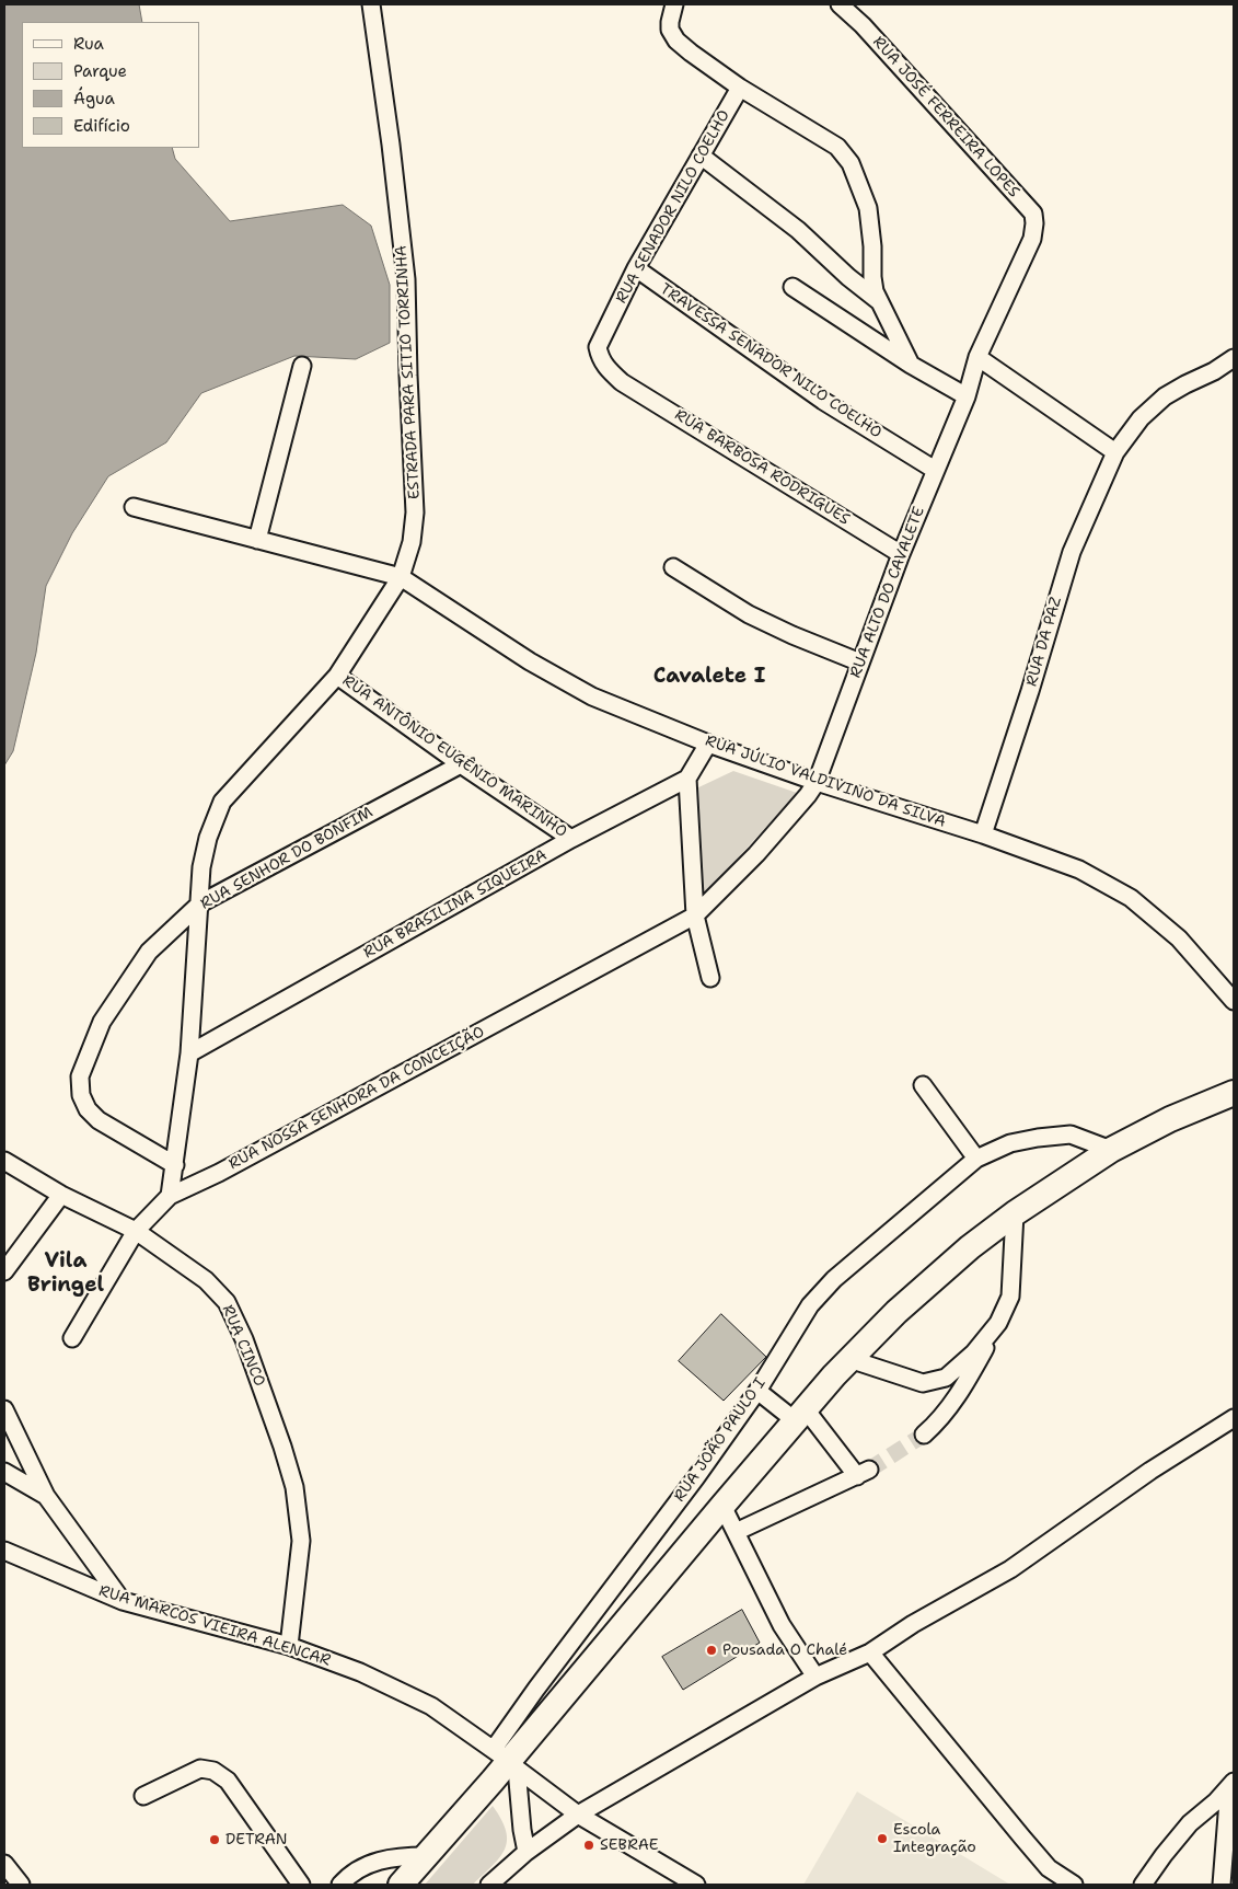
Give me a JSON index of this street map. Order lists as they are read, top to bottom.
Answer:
{
  "streets": {
    "street": [
      "RUA JOSÉ FERREIRA LOPES",
      "RUA SENADOR NILO COELHO",
      "TRAVESSA SENADOR NILO COELHO",
      "ESTRADA PARA SITIO TORRINHA",
      "RUA BARBOSA RODRIGUES",
      "RUA ALTO DO CAVALETE",
      "RUA DA PAZ",
      "RUA ANTÔNIO EUGÊNIO MARINHO",
      "RUA JÚLIO VALDIVINO DA SILVA",
      "RUA SENHOR DO BONFIM",
      "RUA BRASILINA SIQUEIRA",
      "RUA NOSSA SENHORA DA CONCEIÇÃO",
      "RUA CINCO",
      "RUA JOÃO PAULO I",
      "RUA MARCOS VIEIRA ALENCAR"
    ]
  },
  "crossings": [
    ["RUA JOSÉ FERREIRA LOPES", "RUA ALTO DO CAVALETE"],
    ["RUA SENADOR NILO COELHO", "TRAVESSA SENADOR NILO COELHO"],
    ["RUA SENADOR NILO COELHO", "RUA BARBOSA RODRIGUES"],
    ["TRAVESSA SENADOR NILO COELHO", "RUA ALTO DO CAVALETE"],
    ["ESTRADA PARA SITIO TORRINHA", "RUA ANTÔNIO EUGÊNIO MARINHO"],
    ["ESTRADA PARA SITIO TORRINHA", "RUA JÚLIO VALDIVINO DA SILVA"],
    ["ESTRADA PARA SITIO TORRINHA", "RUA SENHOR DO BONFIM"],
    ["ESTRADA PARA SITIO TORRINHA", "RUA BRASILINA SIQUEIRA"],
    ["ESTRADA PARA SITIO TORRINHA", "RUA NOSSA SENHORA DA CONCEIÇÃO"],
    ["RUA BARBOSA RODRIGUES", "RUA ALTO DO CAVALETE"],
    ["RUA ALTO DO CAVALETE", "RUA JÚLIO VALDIVINO DA SILVA"],
    ["RUA ALTO DO CAVALETE", "RUA NOSSA SENHORA DA CONCEIÇÃO"],
    ["RUA DA PAZ", "RUA JÚLIO VALDIVINO DA SILVA"],
    ["RUA ANTÔNIO EUGÊNIO MARINHO", "RUA SENHOR DO BONFIM"],
    ["RUA ANTÔNIO EUGÊNIO MARINHO", "RUA BRASILINA SIQUEIRA"],
    ["RUA NOSSA SENHORA DA CONCEIÇÃO", "RUA CINCO"],
    ["RUA CINCO", "RUA MARCOS VIEIRA ALENCAR"],
    ["RUA JOÃO PAULO I", "RUA MARCOS VIEIRA ALENCAR"]
  ],
  "districts": ["Cavalete I", "Vila Bringel"],
  "places": [
    "Pousada O Chalé",
    "Escola Integração",
    "DETRAN",
    "SEBRAE"
  ],
  "legend": [
    "Rua",
    "Parque",
    "Água",
    "Edifício"
  ]
}
